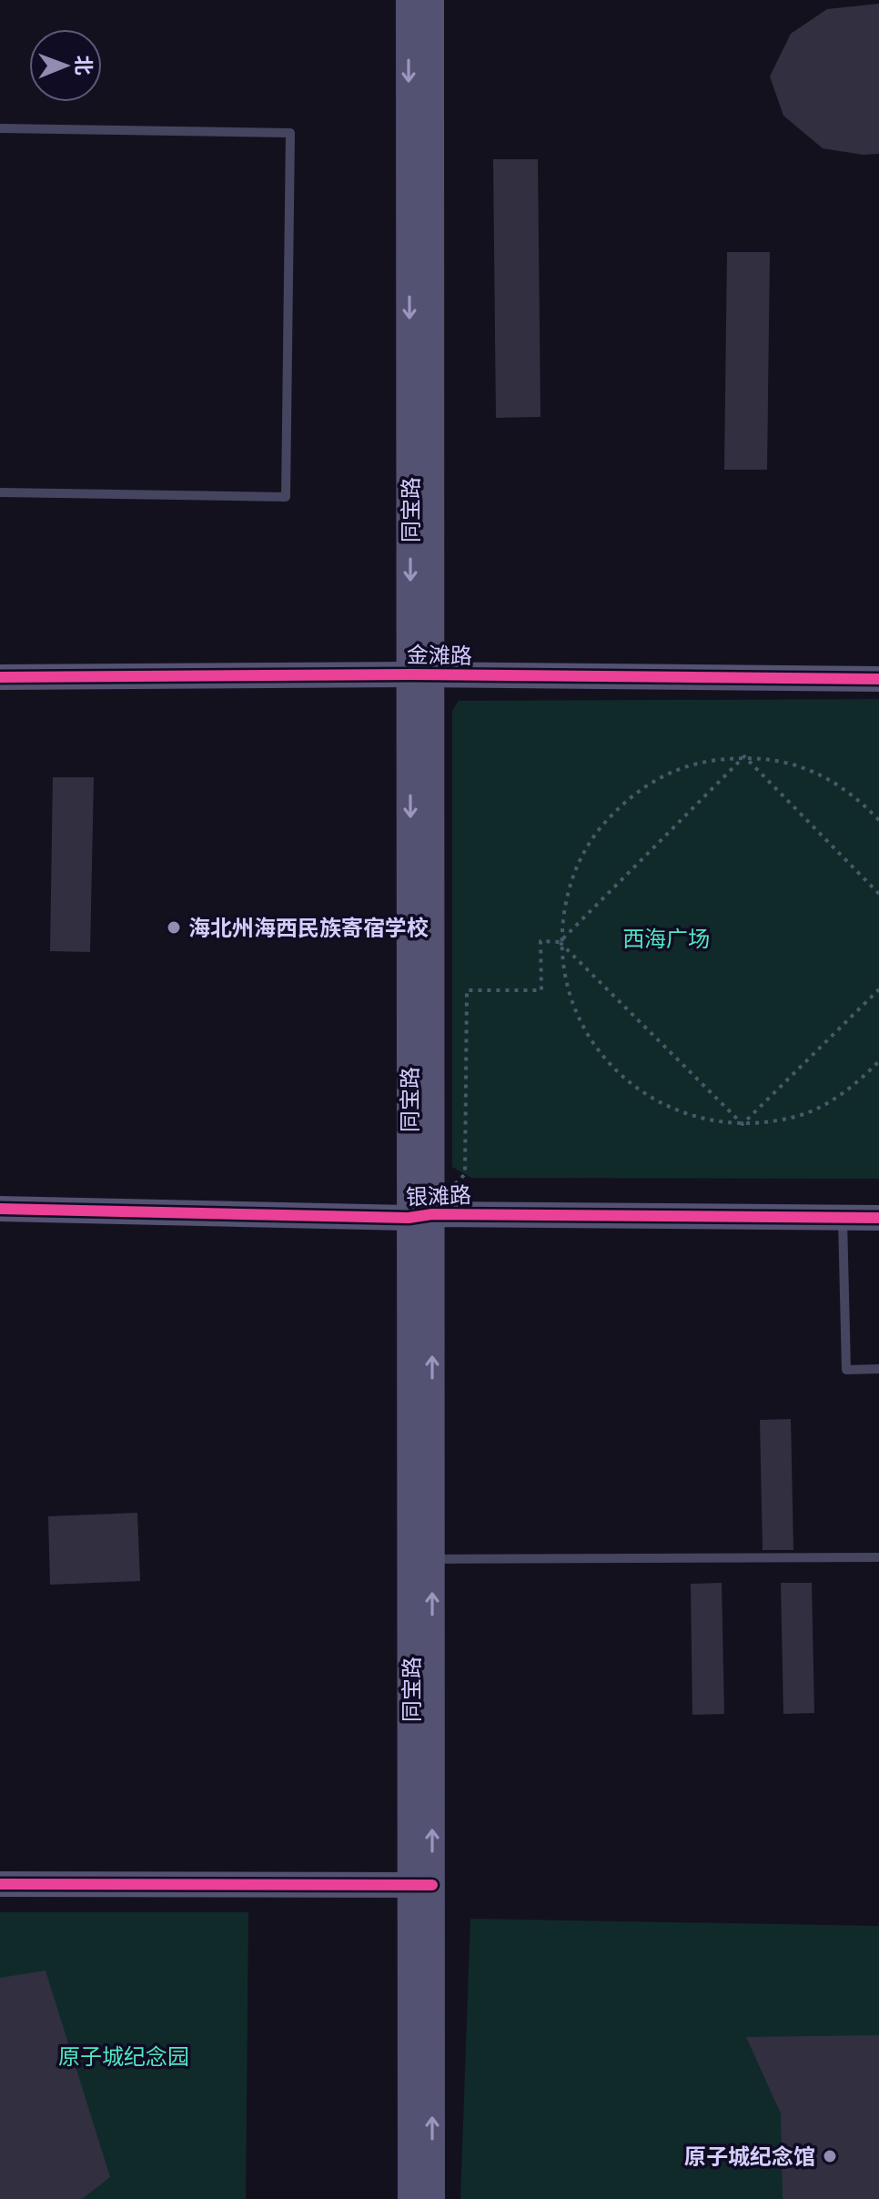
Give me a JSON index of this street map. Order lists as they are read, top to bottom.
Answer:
{
  "streets": {
    "main road": ["同宝路", "金滩路", "银滩路"]
  },
  "crossings": [
    ["同宝路", "金滩路"],
    ["同宝路", "银滩路"]
  ],
  "parks": ["西海广场", "原子城纪念园"],
  "places": ["海北州海西民族寄宿学校", "原子城纪念馆"],
  "north": "right"
}
